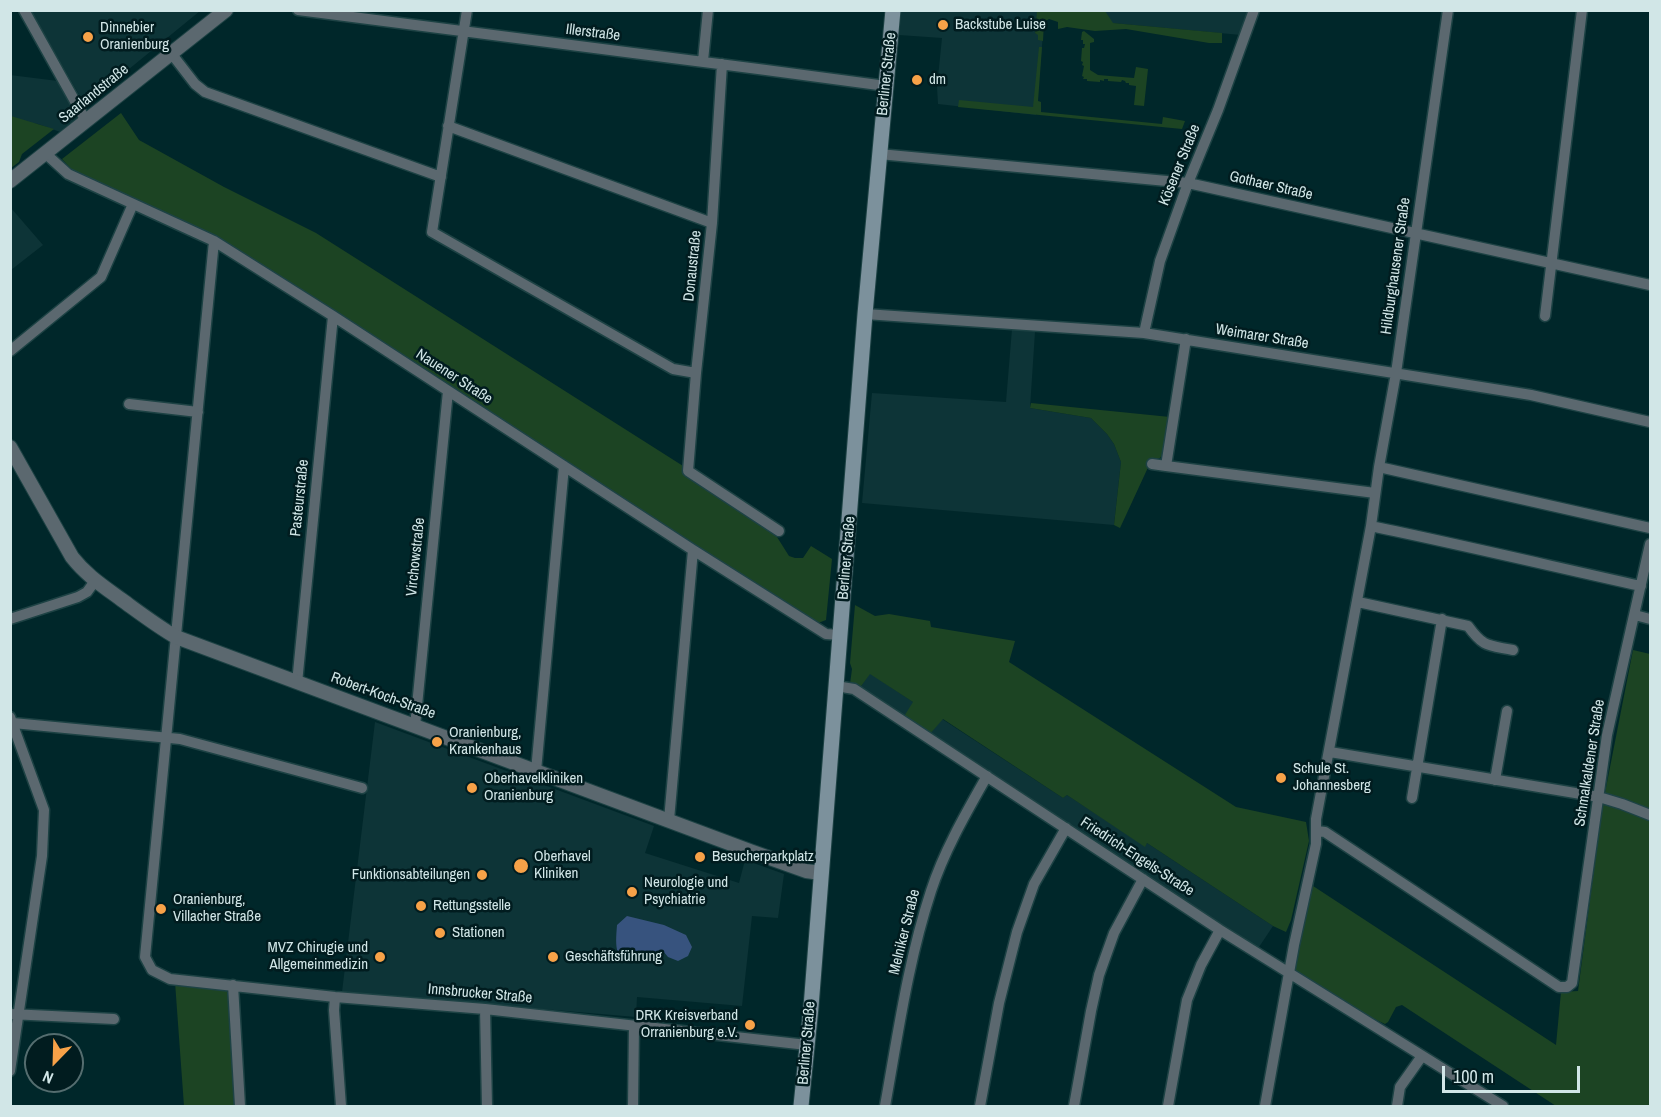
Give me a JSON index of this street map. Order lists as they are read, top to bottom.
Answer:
{
  "streets": {
    "main road": ["Berliner Straße"],
    "street": [
      "Illerstraße",
      "Saarlandstraße",
      "Kösener Straße",
      "Gothaer Straße",
      "Donaustraße",
      "Hildburghausener Straße",
      "Weimarer Straße",
      "Nauener Straße",
      "Pasteurstraße",
      "Virchowstraße",
      "Robert-Koch-Straße",
      "Schmalkaldener Straße",
      "Friedrich-Engels-Straße",
      "Melniker Straße",
      "Innsbrucker Straße"
    ]
  },
  "crossings": [
    ["Illerstraße", "Berliner Straße"],
    ["Illerstraße", "Donaustraße"],
    ["Berliner Straße", "Gothaer Straße"],
    ["Berliner Straße", "Weimarer Straße"],
    ["Berliner Straße", "Nauener Straße"],
    ["Berliner Straße", "Robert-Koch-Straße"],
    ["Berliner Straße", "Friedrich-Engels-Straße"],
    ["Berliner Straße", "Innsbrucker Straße"],
    ["Saarlandstraße", "Nauener Straße"],
    ["Kösener Straße", "Gothaer Straße"],
    ["Kösener Straße", "Weimarer Straße"],
    ["Gothaer Straße", "Hildburghausener Straße"],
    ["Hildburghausener Straße", "Weimarer Straße"],
    ["Hildburghausener Straße", "Schmalkaldener Straße"],
    ["Hildburghausener Straße", "Friedrich-Engels-Straße"],
    ["Nauener Straße", "Pasteurstraße"],
    ["Nauener Straße", "Virchowstraße"],
    ["Pasteurstraße", "Robert-Koch-Straße"],
    ["Virchowstraße", "Robert-Koch-Straße"],
    ["Friedrich-Engels-Straße", "Melniker Straße"]
  ],
  "places": [
    "Backstube Luise",
    "Dinnebier Oranienburg",
    "dm",
    "Oranienburg, Krankenhaus",
    "Schule St. Johannesberg",
    "Oberhavelkliniken Oranienburg",
    "Besucherparkplatz",
    "Oberhavel Kliniken",
    "Funktionsabteilungen",
    "Neurologie und Psychiatrie",
    "Rettungsstelle",
    "Oranienburg, Villacher Straße",
    "Stationen",
    "MVZ Chirugie und Allgemeinmedizin",
    "Geschäftsführung",
    "DRK Kreisverband Orranienburg e.V."
  ],
  "scale_bar": "100 m",
  "north": "bottom left"
}
